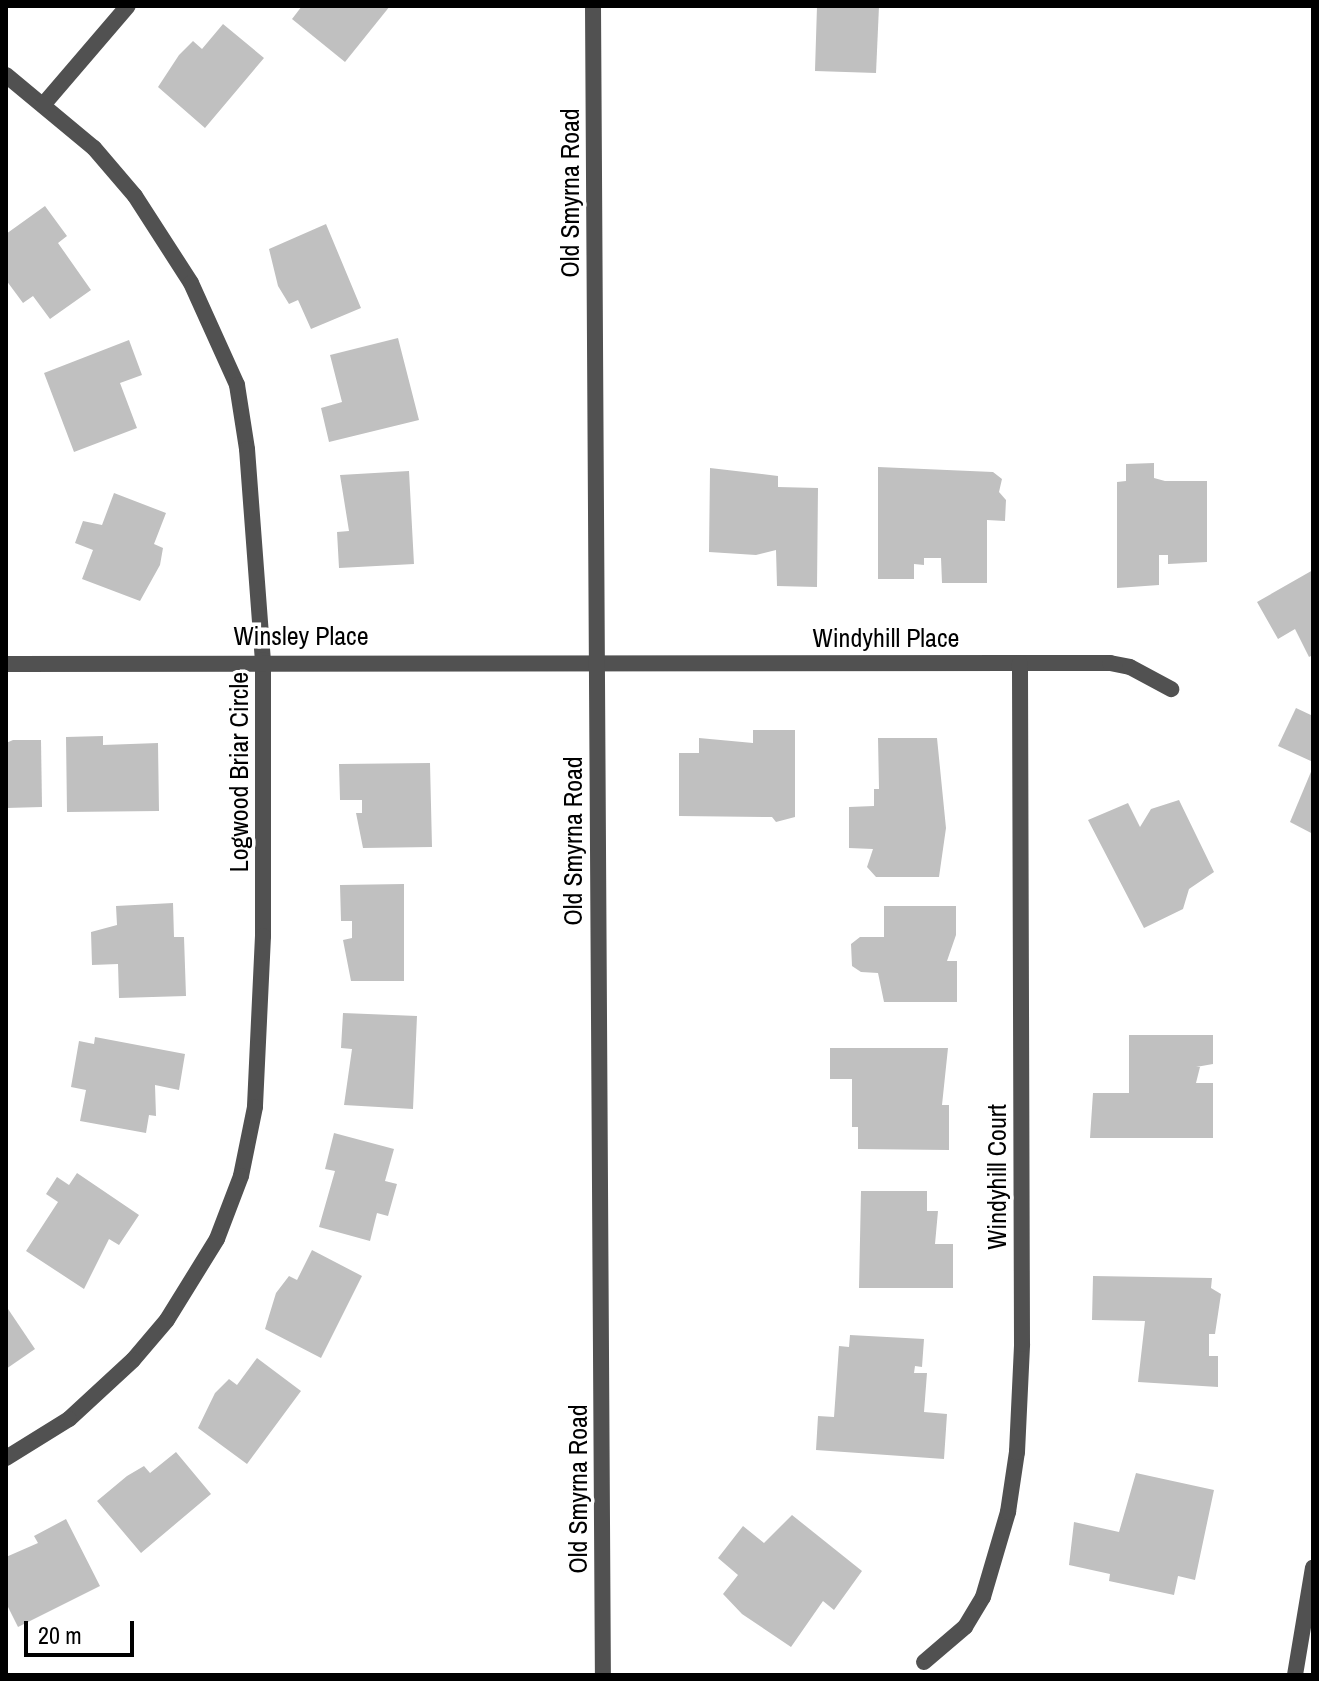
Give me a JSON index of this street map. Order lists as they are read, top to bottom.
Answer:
{
  "streets": {
    "street": [
      "Old Smyrna Road",
      "Winsley Place",
      "Windyhill Place",
      "Logwood Briar Circle",
      "Windyhill Court"
    ]
  },
  "crossings": [
    ["Old Smyrna Road", "Winsley Place"],
    ["Old Smyrna Road", "Windyhill Place"],
    ["Winsley Place", "Windyhill Place"],
    ["Winsley Place", "Logwood Briar Circle"],
    ["Windyhill Place", "Windyhill Court"]
  ],
  "scale_bar": "20 m"
}
